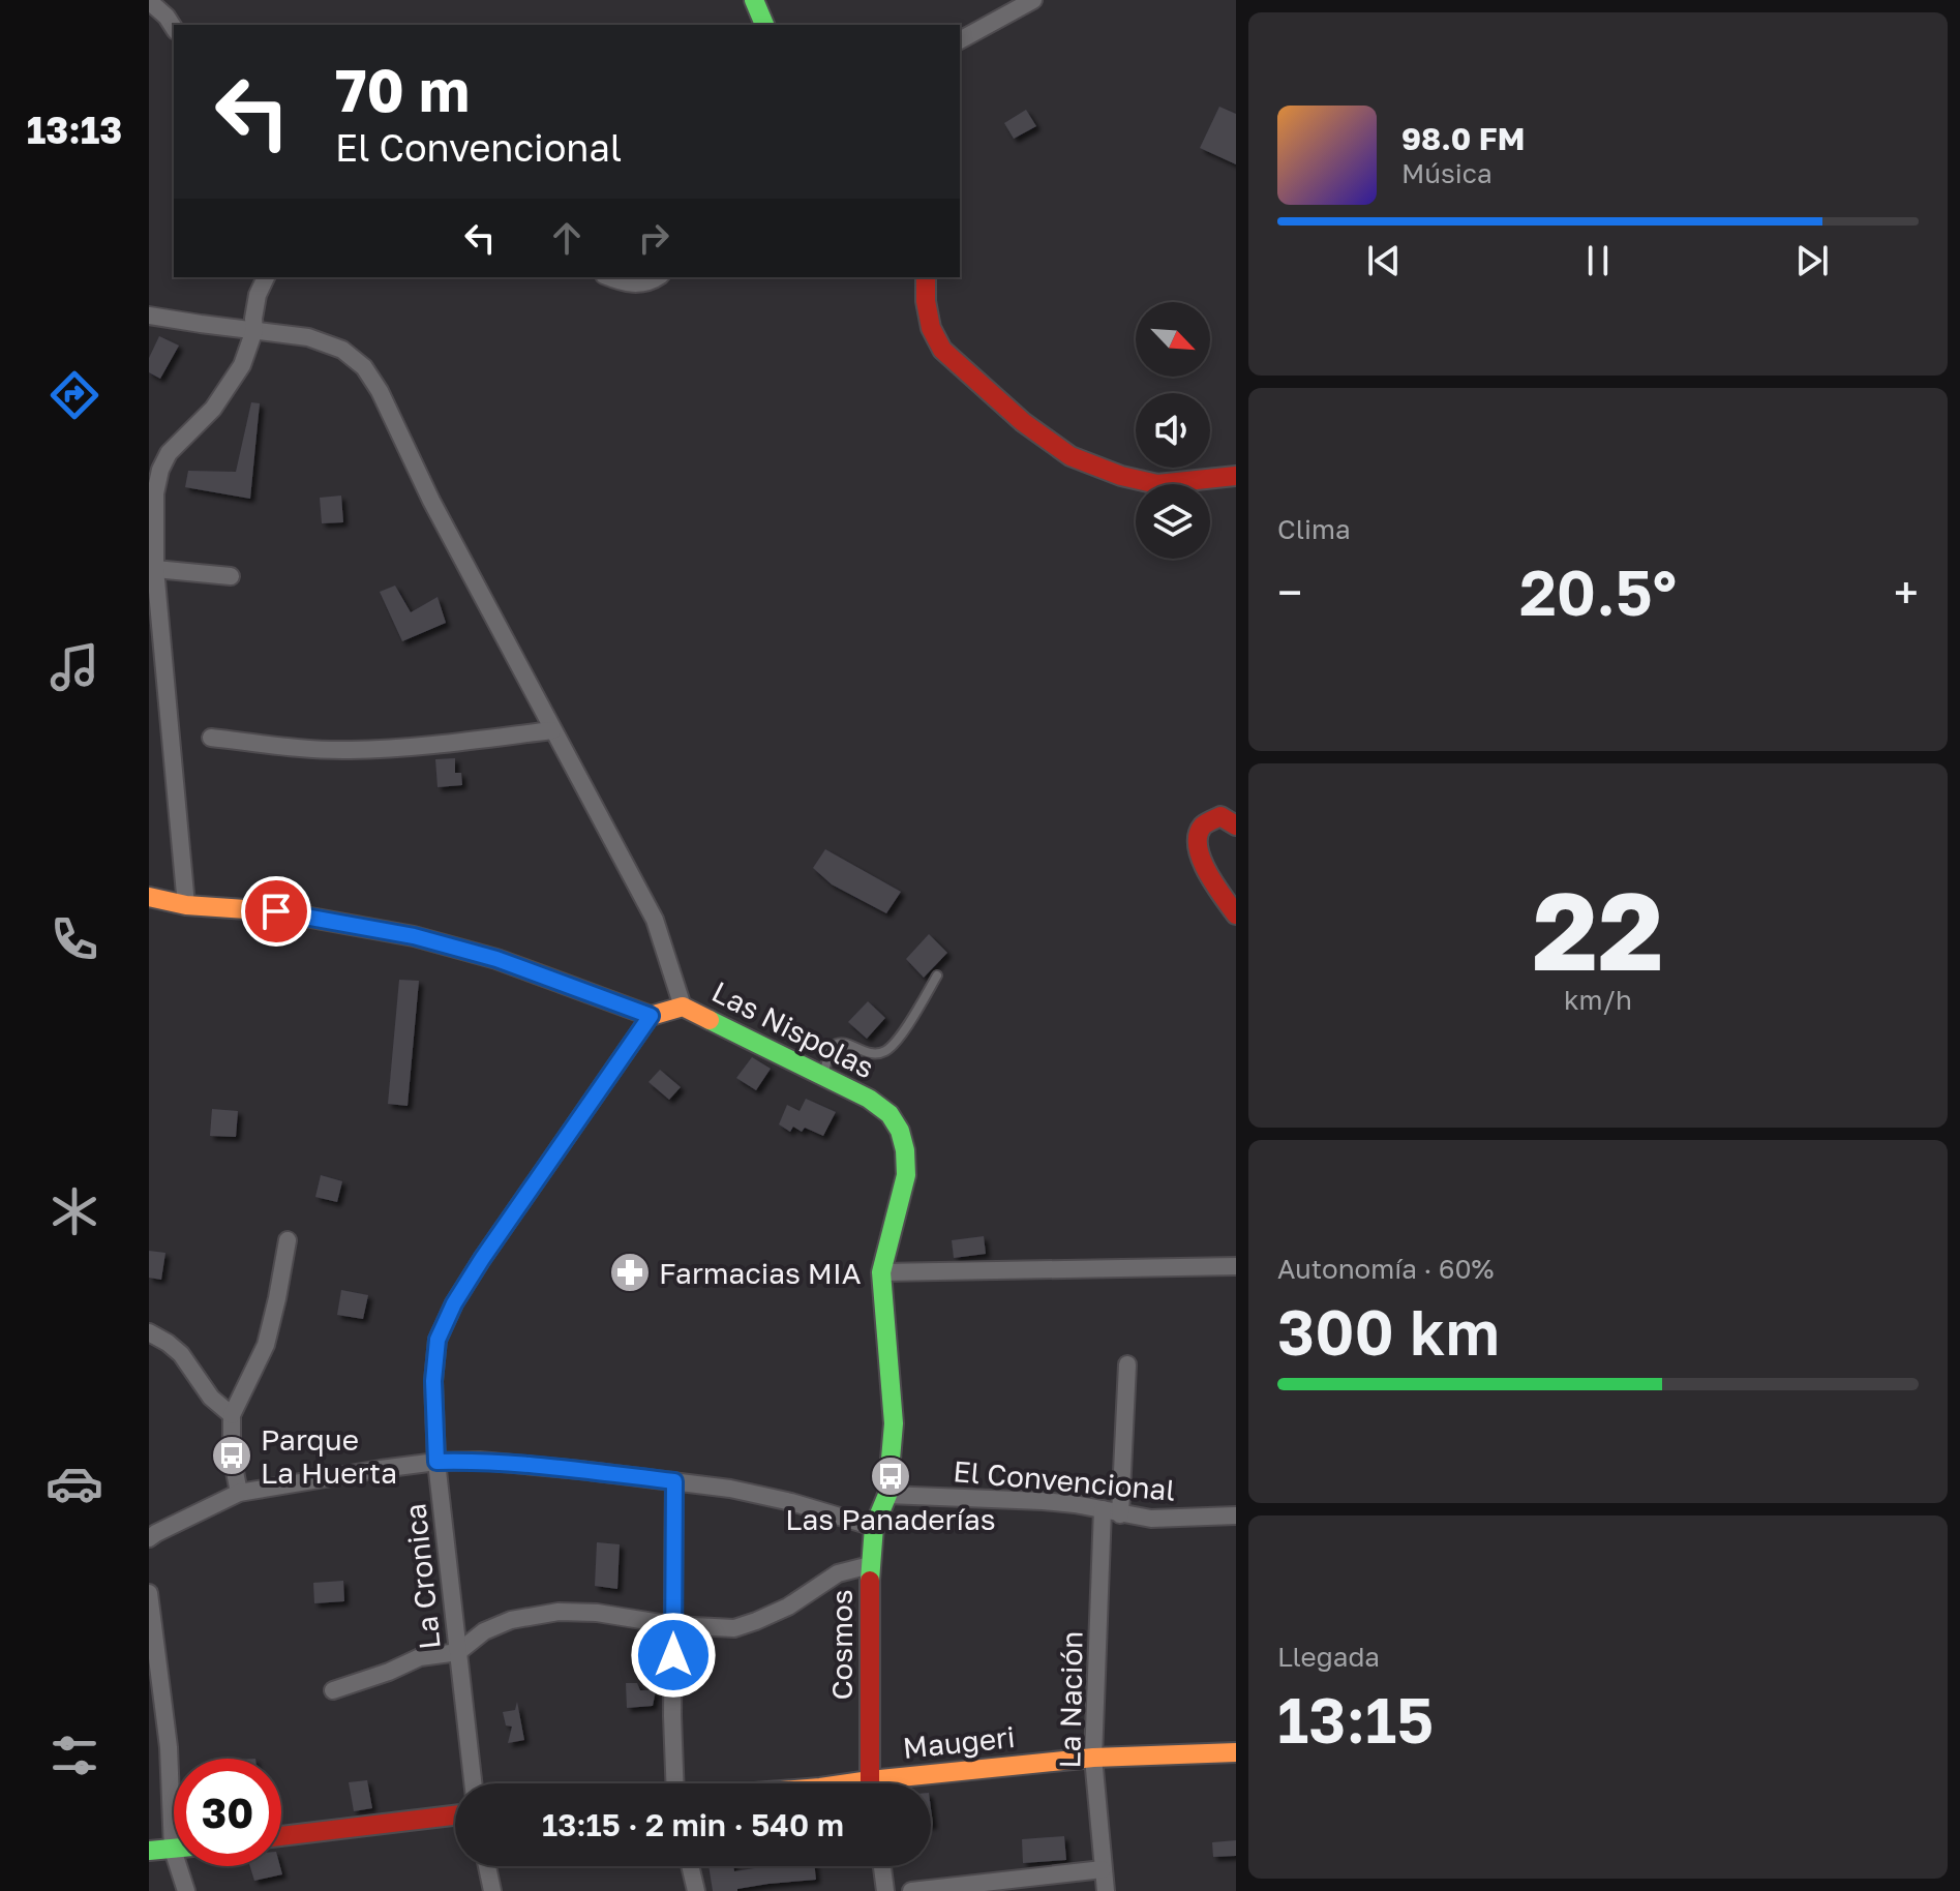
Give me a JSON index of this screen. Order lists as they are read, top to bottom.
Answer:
{
  "streets": {
    "street": [
      "Las Nispolas",
      "El Convencional",
      "La Cronica",
      "Cosmos",
      "La Nación",
      "Maugeri"
    ]
  },
  "crossings": [
    ["Las Nispolas", "El Convencional"],
    ["Las Nispolas", "La Cronica"],
    ["Las Nispolas", "Cosmos"],
    ["El Convencional", "Cosmos"],
    ["El Convencional", "La Nación"],
    ["La Nación", "Maugeri"]
  ],
  "places": {
    "pharmacy": ["Farmacias MIA"],
    "bus stop": ["Parque La Huerta", "Las Panaderías"]
  },
  "north": "bottom right",
  "page": {
    "tabs": "13:13",
    "turn": ["70 m", "El Convencional"],
    "song": ["98.0 FM", "Música"],
    "tile": [
      "Clima",
      ["22", "km/h"],
      ["Autonomía · 60%", "300 km"],
      ["Llegada", "13:15"]
    ],
    "heat": ["−", "20.5°", "+"],
    "limit": "30",
    "trip": "13:15 · 2 min · 540 m"
  }
}
